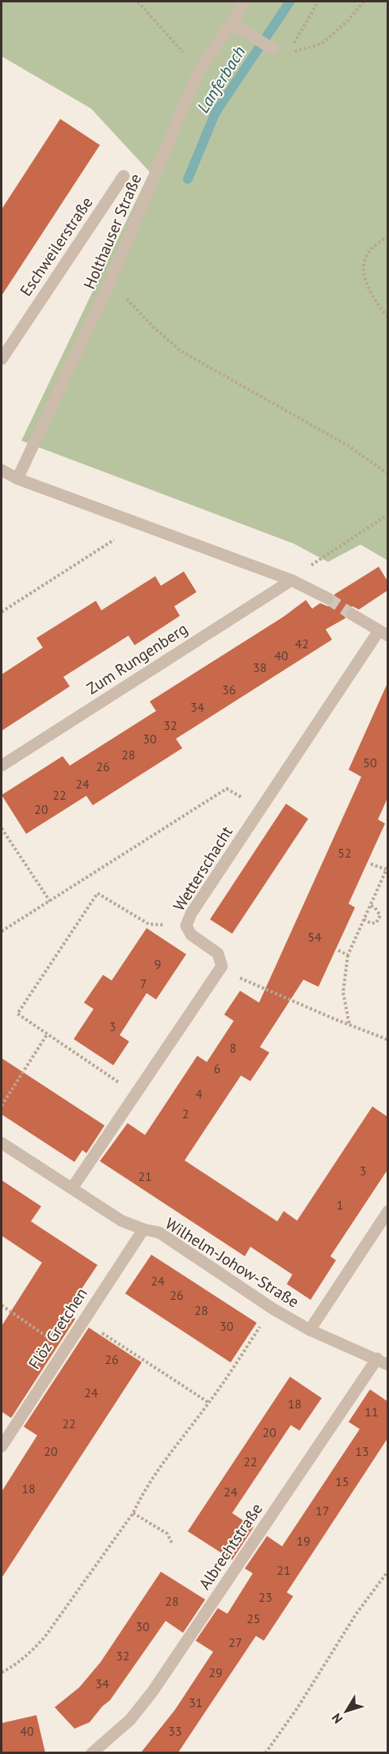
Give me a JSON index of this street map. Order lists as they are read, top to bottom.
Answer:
{
  "streets": {
    "street": [
      "Holthauser Straße",
      "Eschweilerstraße",
      "Zum Rungenberg",
      "Wetterschacht",
      "Wilhelm-Johow-Straße",
      "Flöz Gretchen",
      "Albrechtstraße"
    ]
  },
  "crossings": [
    ["Wilhelm-Johow-Straße", "Flöz Gretchen"],
    ["Wilhelm-Johow-Straße", "Albrechtstraße"]
  ],
  "water": ["Lanferbach"],
  "house_numbers": [
    "42",
    "40",
    "38",
    "36",
    "34",
    "32",
    "30",
    "28",
    "50",
    "26",
    "24",
    "22",
    "20",
    "52",
    "54",
    "9",
    "7",
    "3",
    "8",
    "6",
    "4",
    "2",
    "3",
    "21",
    "1",
    "24",
    "26",
    "28",
    "30",
    "26",
    "24",
    "18",
    "11",
    "22",
    "20",
    "20",
    "13",
    "22",
    "15",
    "18",
    "24",
    "17",
    "19",
    "21",
    "23",
    "28",
    "25",
    "30",
    "27",
    "32",
    "29",
    "34",
    "31",
    "40",
    "33"
  ],
  "north": "bottom left"
}
